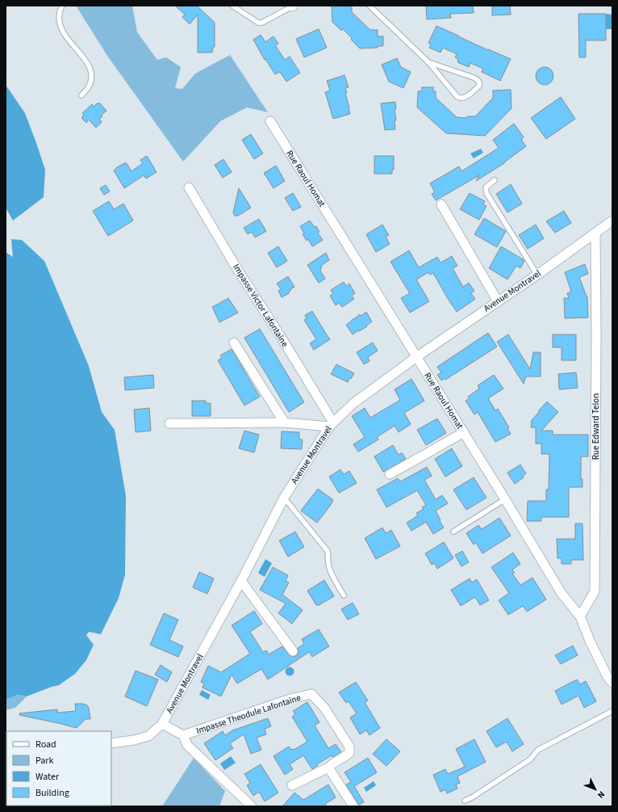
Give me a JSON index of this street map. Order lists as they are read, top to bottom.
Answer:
{
  "streets": {
    "street": [
      "Rue Raoul Homat",
      "Avenue Montravel",
      "Impasse Victor Lafontaine",
      "Rue Edward Telon",
      "Impasse Theodule Lafontaine"
    ]
  },
  "crossings": [
    ["Rue Raoul Homat", "Avenue Montravel"],
    ["Rue Raoul Homat", "Rue Edward Telon"],
    ["Avenue Montravel", "Impasse Victor Lafontaine"],
    ["Avenue Montravel", "Rue Edward Telon"]
  ],
  "legend": [
    "Road",
    "Park",
    "Water",
    "Building"
  ],
  "north": "bottom right"
}
